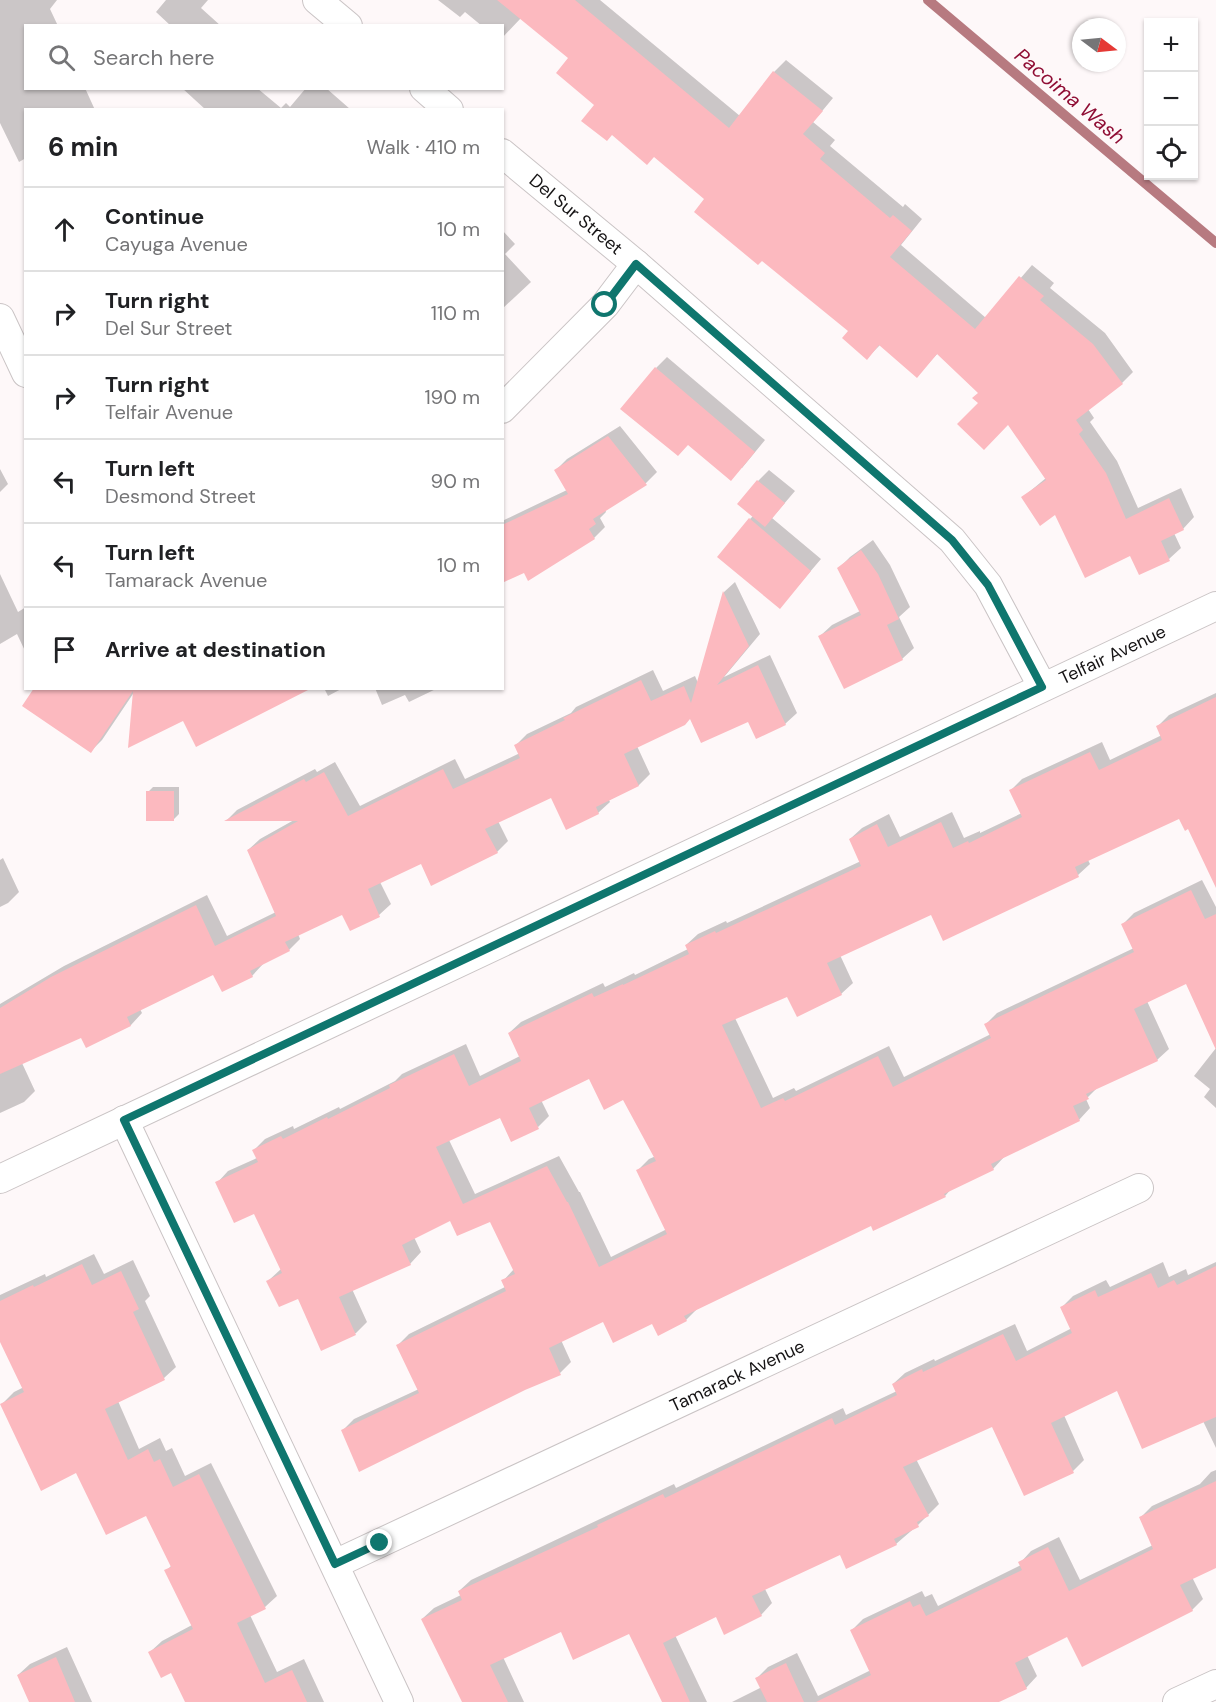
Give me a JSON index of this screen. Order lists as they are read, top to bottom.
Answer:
{
  "streets": {
    "street": ["Del Sur Street", "Telfair Avenue", "Tamarack Avenue"]
  },
  "crossings": [
    ["Del Sur Street", "Telfair Avenue"]
  ],
  "water": ["Pacoima Wash"],
  "north": "right",
  "page": {
    "map_buttons": ["+", "−"],
    "search": "Search here",
    "heading": ["6 min", "Walk · 410 m"],
    "list": [
      ["Continue", "Cayuga Avenue", "10 m"],
      ["Turn right", "Del Sur Street", "110 m"],
      ["Turn right", "Telfair Avenue", "190 m"],
      ["Turn left", "Desmond Street", "90 m"],
      ["Turn left", "Tamarack Avenue", "10 m"],
      "Arrive at destination"
    ]
  }
}
